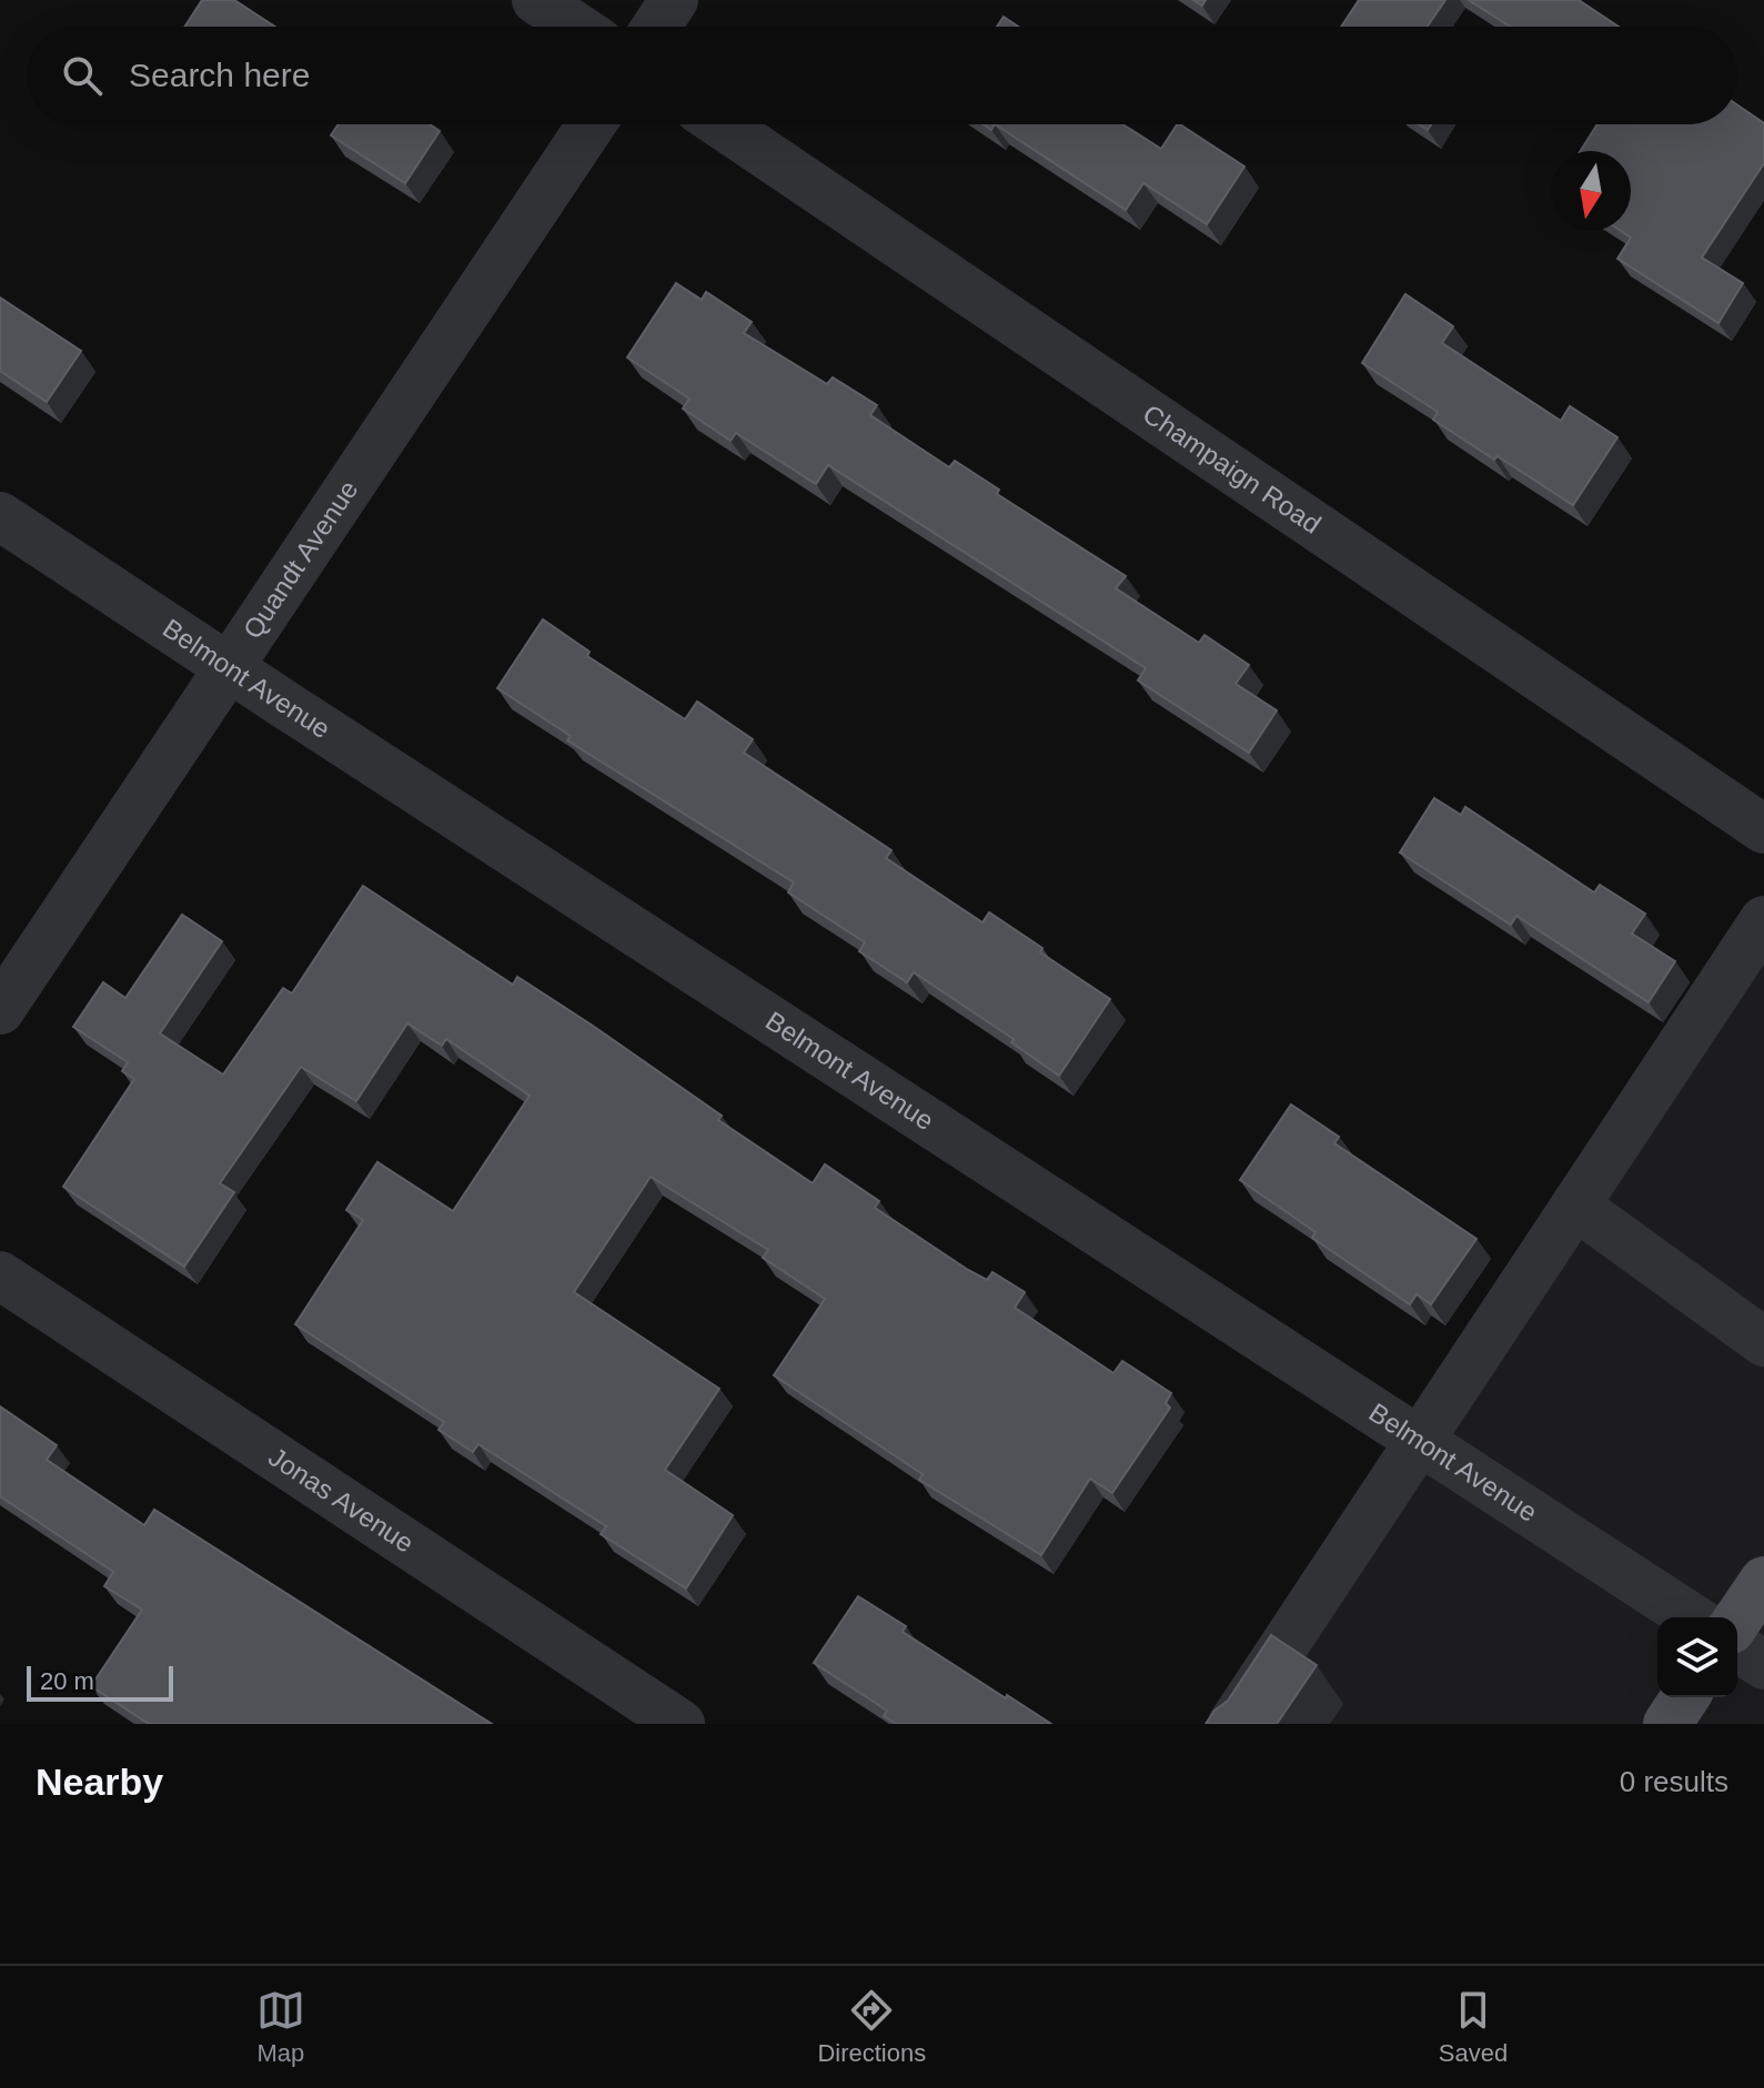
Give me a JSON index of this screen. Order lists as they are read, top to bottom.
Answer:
{
  "streets": {
    "street": [
      "Champaign Road",
      "Quandt Avenue",
      "Belmont Avenue",
      "Jonas Avenue"
    ]
  },
  "crossings": [
    ["Quandt Avenue", "Belmont Avenue"]
  ],
  "scale_bar": "20 m",
  "north": "bottom",
  "page": {
    "search": "Search here",
    "scale": "20 m",
    "heading": ["Nearby", "0 results"],
    "nav": ["Map", "Directions", "Saved"]
  }
}
